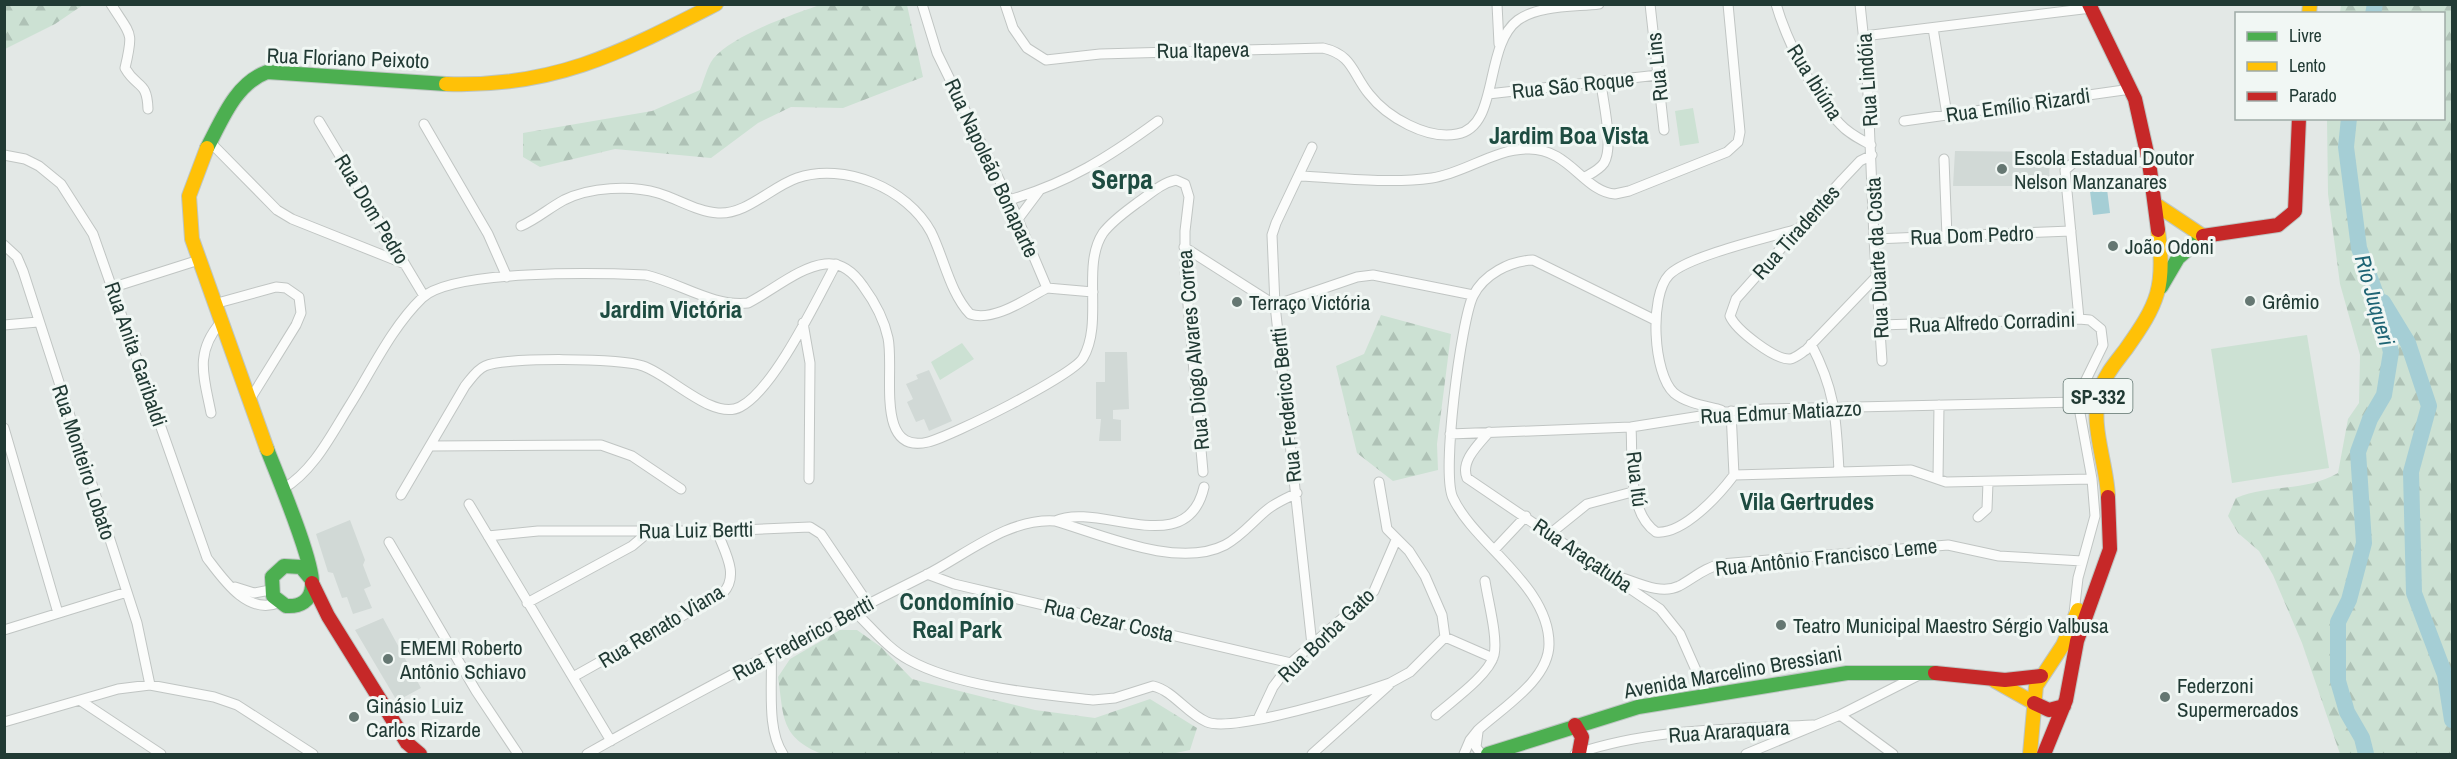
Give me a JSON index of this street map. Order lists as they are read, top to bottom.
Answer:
{
  "streets": {
    "street": [
      "Rua Itapeva",
      "Rua Floriano Peixoto",
      "Rua Lins",
      "Rua Lindóia",
      "Rua Ibiúna",
      "Rua São Roque",
      "Rua Emílio Rizardi",
      "Rua Napoleão Bonaparte",
      "Rua Dom Pedro",
      "Rua Tiradentes",
      "Rua Duarte da Costa",
      "Rua Alfredo Corradini",
      "Rua Diogo Alvares Correa",
      "Rua Anita Garibaldi",
      "SP-332",
      "Rua Frederico Bertti",
      "Rua Edmur Matiazzo",
      "Rua Monteiro Lobato",
      "Rua Itú",
      "Rua Luiz Bertti",
      "Rua Araçatuba",
      "Rua Antônio Francisco Leme",
      "Rua Cezar Costa",
      "Rua Renato Viana",
      "Rua Borba Gato",
      "Avenida Marcelino Bressiani",
      "Rua Araraquara"
    ]
  },
  "crossings": [
    ["Rua Itapeva", "Rua São Roque"],
    ["Rua Floriano Peixoto", "Rua Anita Garibaldi"],
    ["Rua Lins", "Rua São Roque"],
    ["Rua Lindóia", "Rua Ibiúna"],
    ["Rua Lindóia", "Rua Tiradentes"],
    ["Rua Lindóia", "Rua Duarte da Costa"],
    ["Rua Ibiúna", "Rua Tiradentes"],
    ["Rua Ibiúna", "Rua Duarte da Costa"],
    ["Rua Emílio Rizardi", "SP-332"],
    ["Rua Dom Pedro", "Rua Duarte da Costa"],
    ["Rua Tiradentes", "Rua Duarte da Costa"],
    ["Rua Duarte da Costa", "Rua Alfredo Corradini"],
    ["Rua Alfredo Corradini", "Rua Edmur Matiazzo"],
    ["SP-332", "Avenida Marcelino Bressiani"],
    ["Rua Frederico Bertti", "Rua Luiz Bertti"],
    ["Rua Frederico Bertti", "Rua Cezar Costa"],
    ["Rua Edmur Matiazzo", "Rua Itú"],
    ["Rua Edmur Matiazzo", "Rua Araçatuba"],
    ["Rua Luiz Bertti", "Rua Renato Viana"],
    ["Rua Araçatuba", "Rua Antônio Francisco Leme"],
    ["Rua Araçatuba", "Avenida Marcelino Bressiani"],
    ["Rua Cezar Costa", "Rua Borba Gato"]
  ],
  "districts": [
    "Jardim Boa Vista",
    "Serpa",
    "Jardim Victória",
    "Vila Gertrudes",
    "Condomínio Real Park"
  ],
  "water": ["Rio Juqueri"],
  "places": [
    "Escola Estadual Doutor Nelson Manzanares",
    "João Odoni",
    "Grêmio",
    "Terraço Victória",
    "Teatro Municipal Maestro Sérgio Valbusa",
    "EMEMI Roberto Antônio Schiavo",
    "Federzoni Supermercados",
    "Ginásio Luiz Carlos Rizarde"
  ],
  "legend": ["Livre", "Lento", "Parado"]
}
